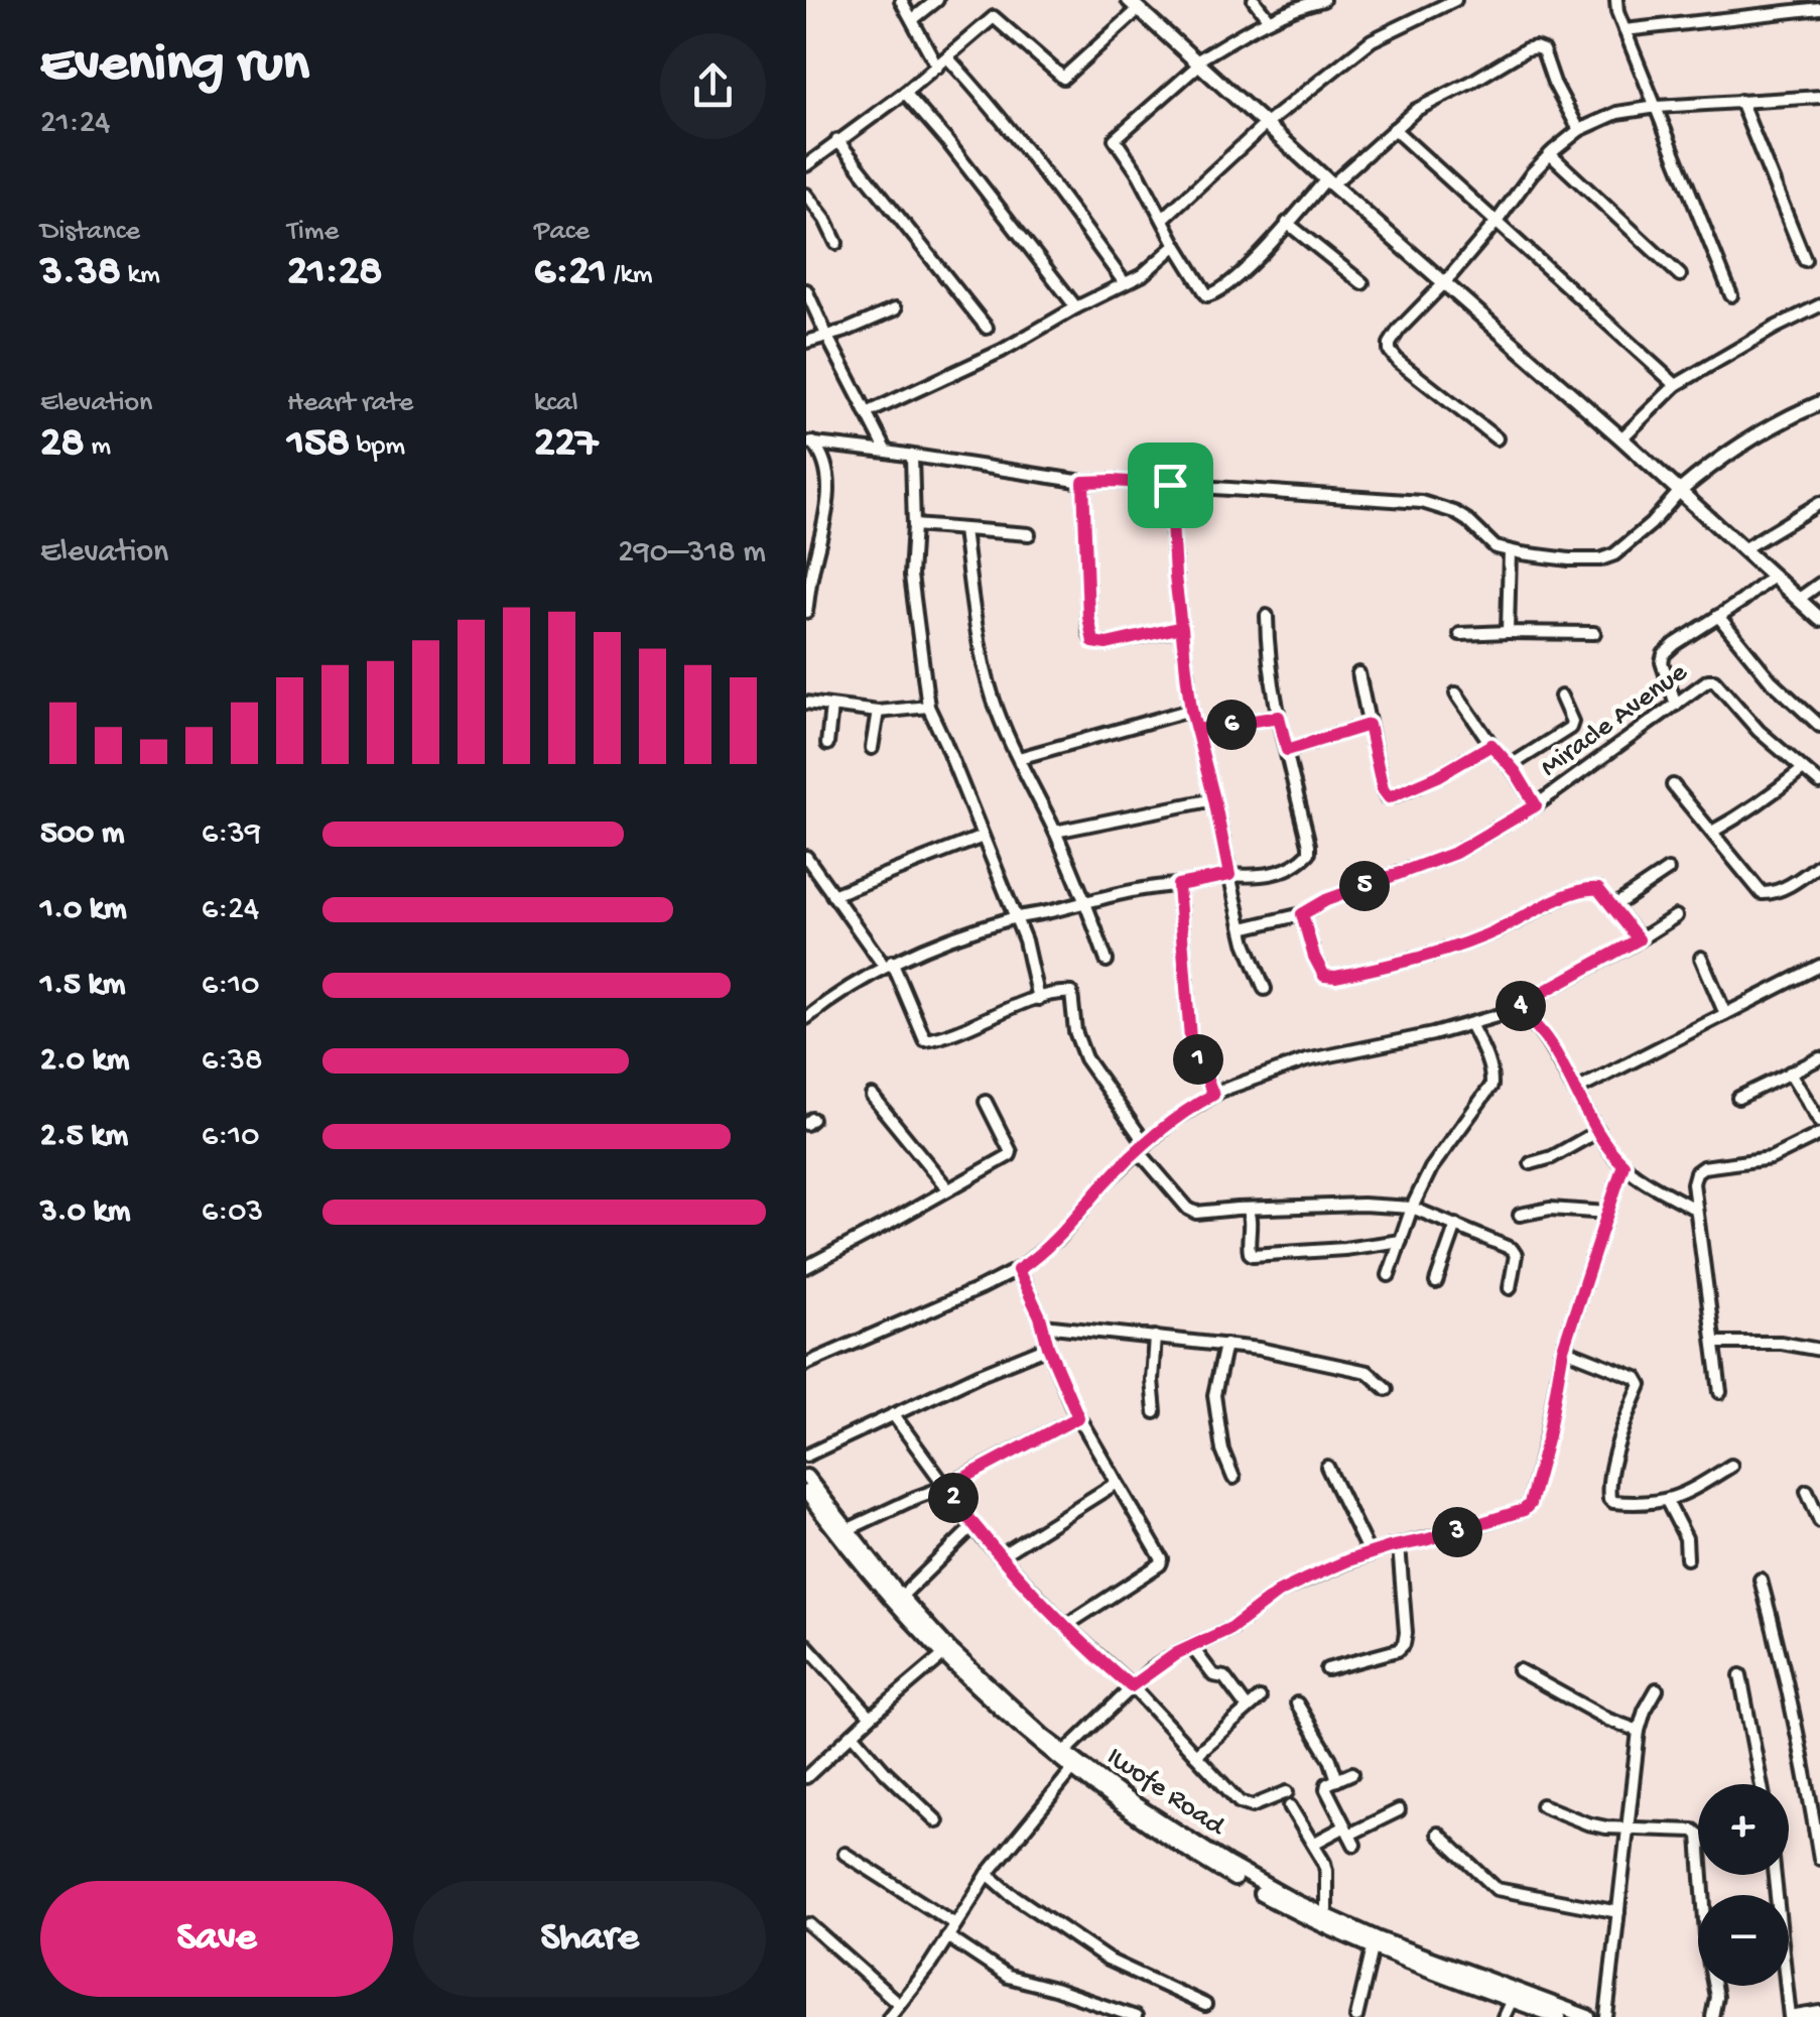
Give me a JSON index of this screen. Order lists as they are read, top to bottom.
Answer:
{
  "streets": {
    "street": ["Miracle Avenue", "Iwofe Road"]
  },
  "page": {
    "heading": ["Evening run", "21:24"],
    "stats": [
      ["Distance", "3.38 km"],
      ["Time", "21:28"],
      ["Pace", "6:21 /km"],
      ["Elevation", "28 m"],
      ["Heart rate", "158 bpm"],
      ["kcal", "227"]
    ],
    "chart": ["Elevation", "290–318 m"],
    "pins": [
      "6",
      "5",
      "4",
      "1",
      "2",
      "3"
    ],
    "list": [
      {
        "name": "500 m",
        "note": "6:39"
      },
      {
        "name": "1.0 km",
        "note": "6:24"
      },
      {
        "name": "1.5 km",
        "note": "6:10"
      },
      {
        "name": "2.0 km",
        "note": "6:38"
      },
      {
        "name": "2.5 km",
        "note": "6:10"
      },
      {
        "name": "3.0 km",
        "note": "6:03"
      }
    ],
    "map_buttons": ["+", "−"],
    "buttons": ["Save", "Share"]
  }
}
